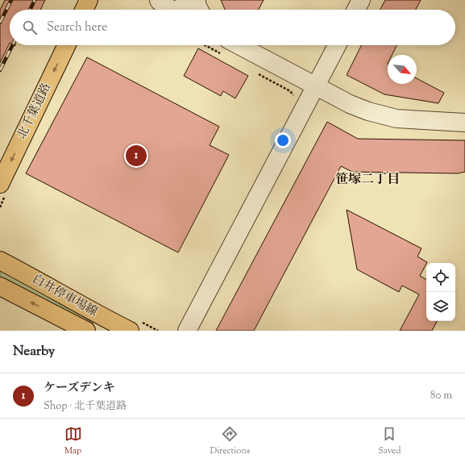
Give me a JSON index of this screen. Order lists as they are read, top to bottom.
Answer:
{
  "streets": {
    "main road": ["北千葉道路", "白井停車場線"]
  },
  "one_way": ["北千葉道路"],
  "districts": ["笹塚二丁目"],
  "north": "bottom right",
  "page": {
    "search": "Search here",
    "pins": "1",
    "heading": "Nearby",
    "list": [
      {
        "mark": "1",
        "name": "ケーズデンキ",
        "note": "Shop · 北千葉道路",
        "value": "80 m"
      }
    ],
    "nav": ["Map", "Directions", "Saved"]
  }
}
